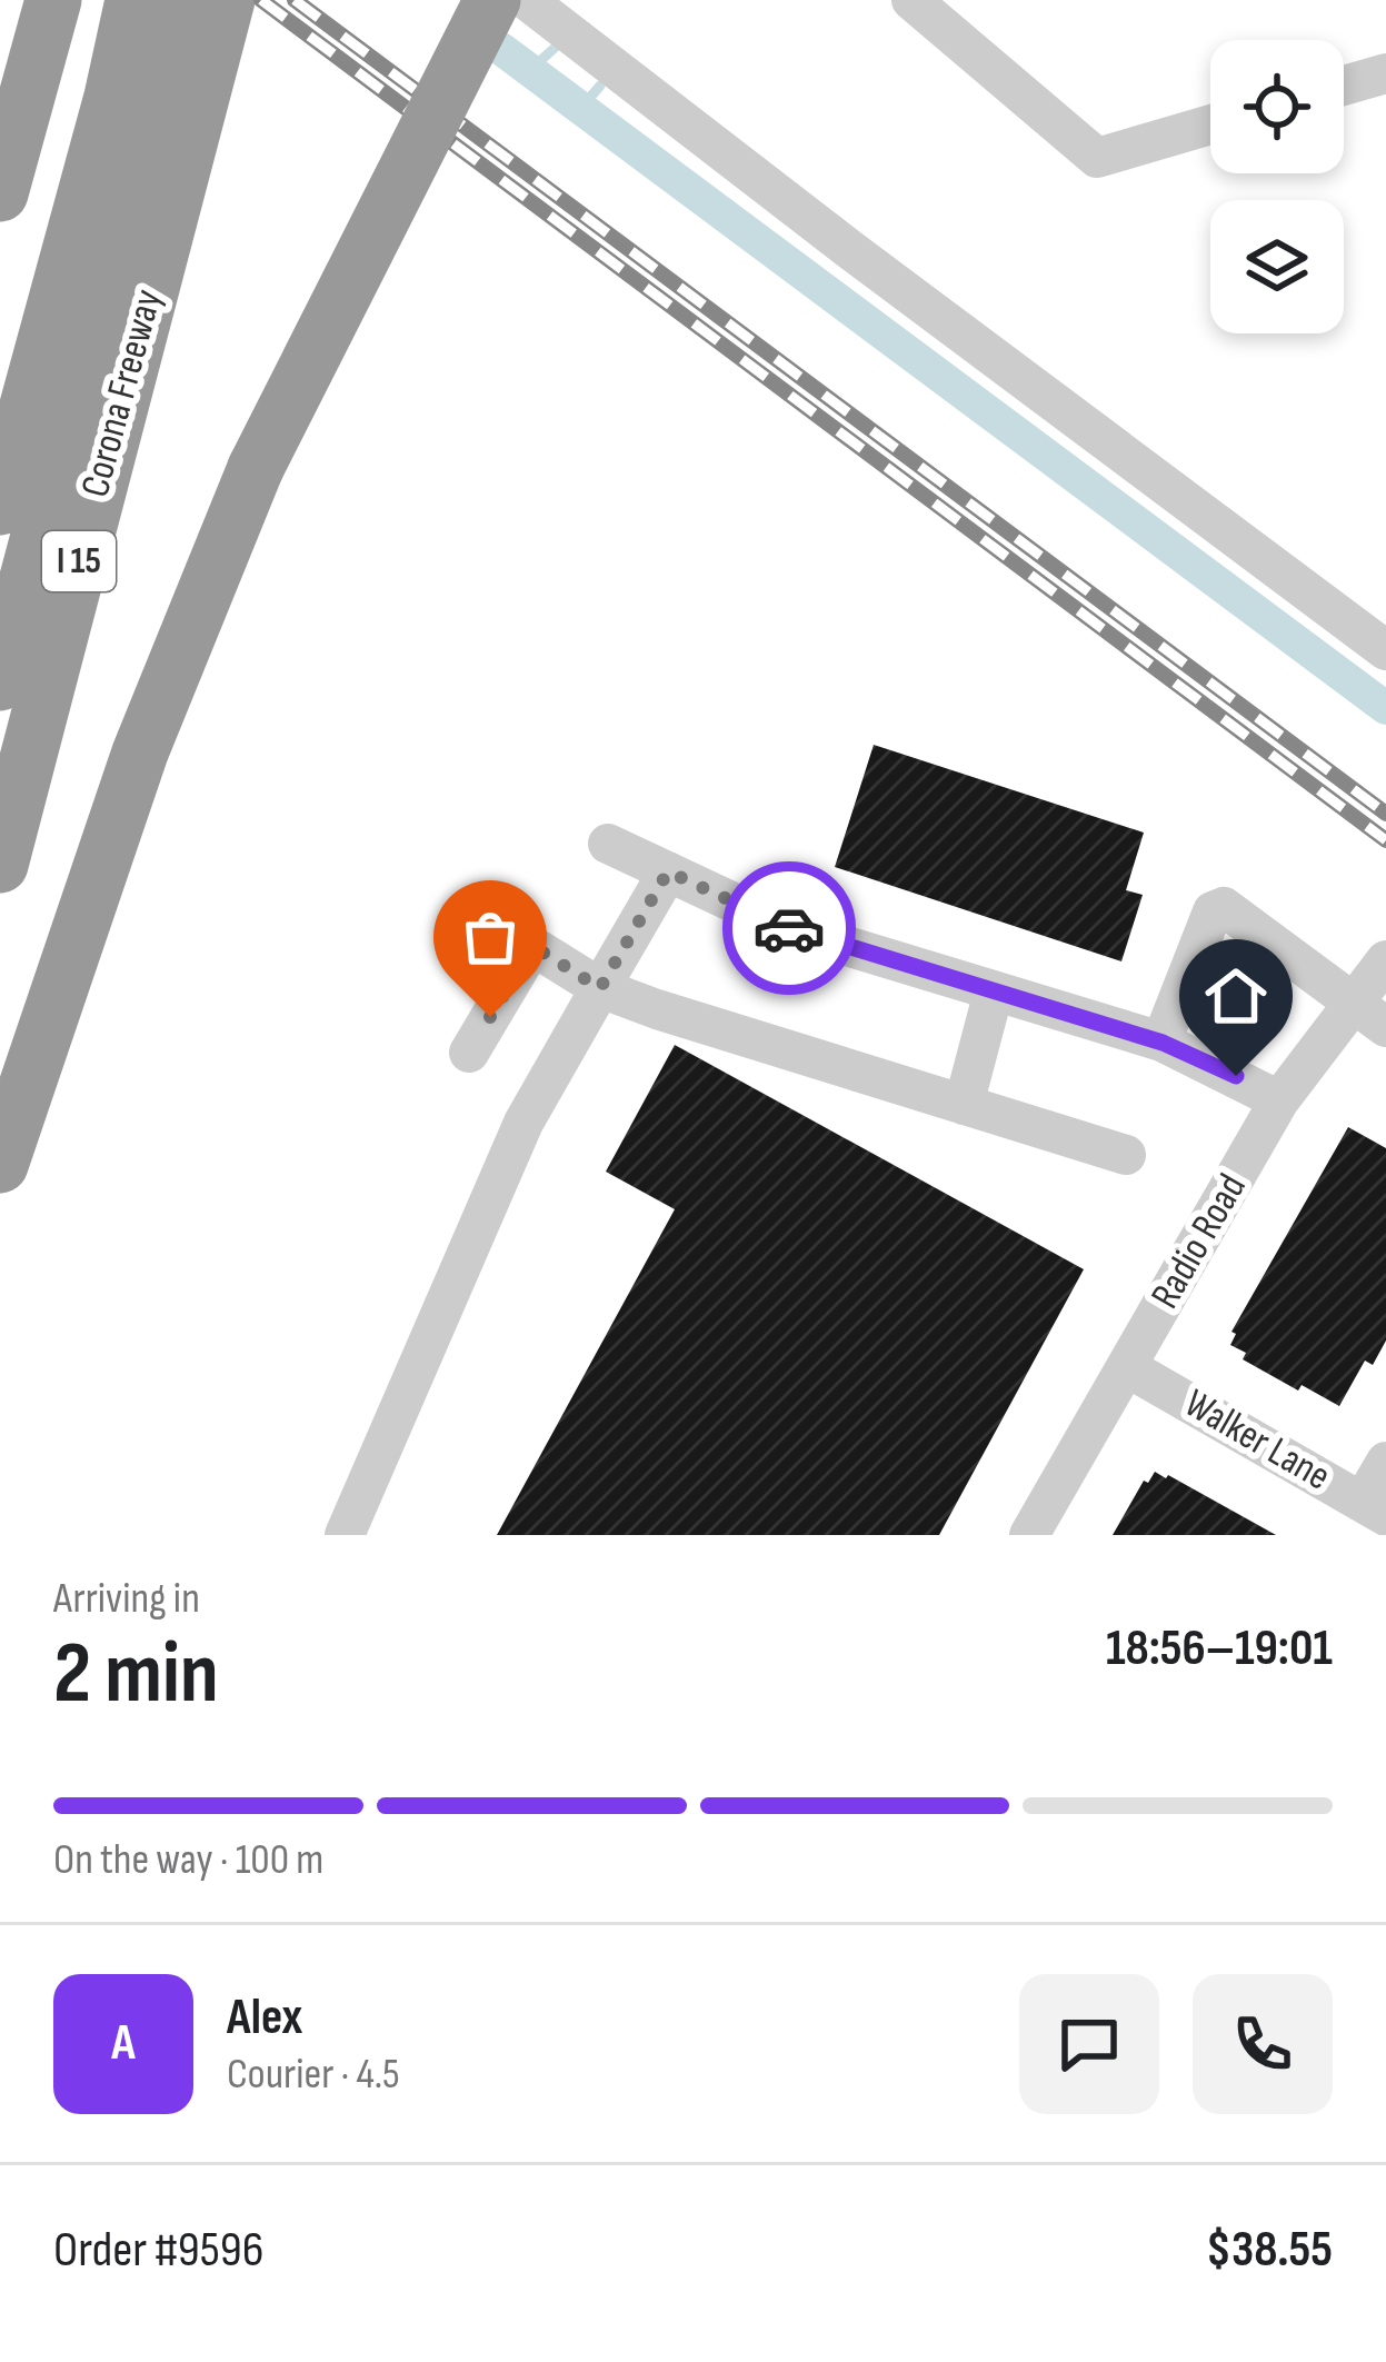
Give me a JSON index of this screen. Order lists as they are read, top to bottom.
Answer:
{
  "streets": {
    "highway": ["Corona Freeway", "I 15"],
    "street": ["Radio Road", "Walker Lane"]
  },
  "crossings": [
    ["Radio Road", "Walker Lane"]
  ],
  "page": {
    "heading": ["2 min", "Arriving in", "18:56–19:01"],
    "panel": [
      "Alex",
      "Courier · 4.5",
      "Order #9596",
      "$38.55"
    ],
    "bar": "On the way · 100 m",
    "round": "A"
  }
}
